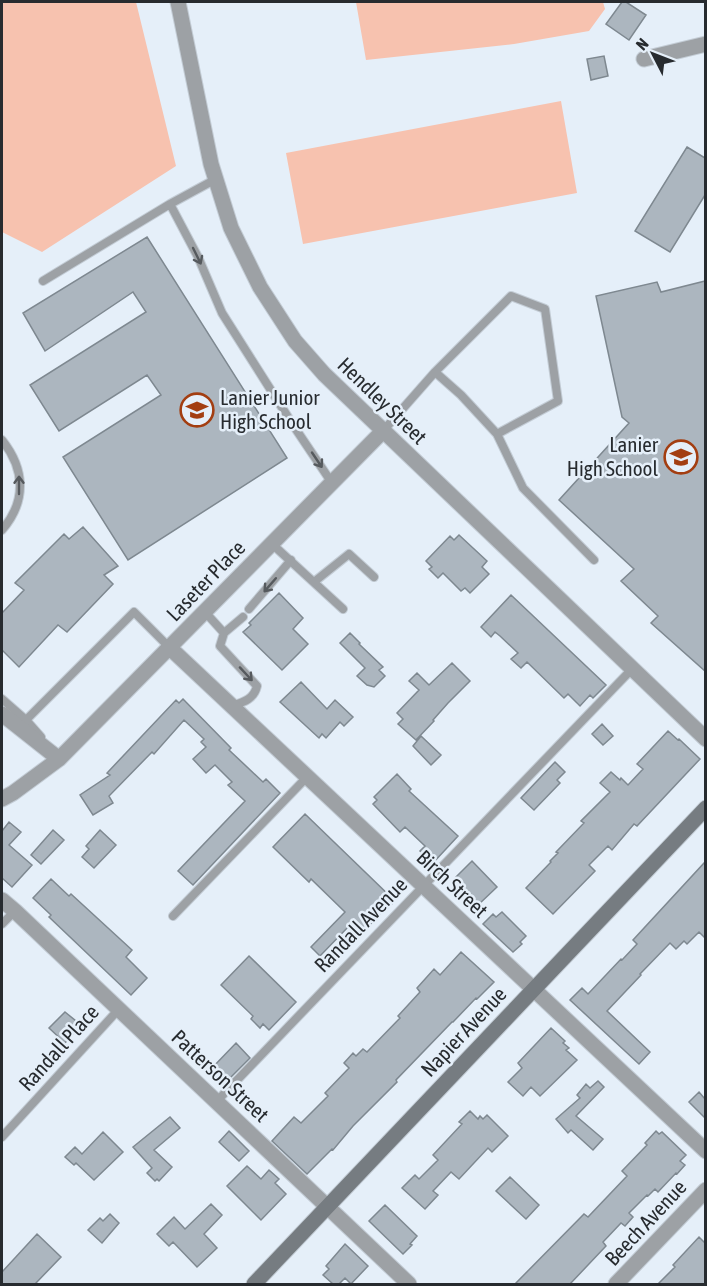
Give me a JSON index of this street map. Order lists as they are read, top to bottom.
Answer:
{
  "streets": {
    "street": [
      "Hendley Street",
      "Laseter Place",
      "Birch Street",
      "Napier Avenue",
      "Patterson Street",
      "Beech Avenue"
    ],
    "lane": ["Randall Avenue", "Randall Place"]
  },
  "crossings": [
    ["Hendley Street", "Laseter Place"],
    ["Hendley Street", "Randall Avenue"],
    ["Laseter Place", "Birch Street"],
    ["Birch Street", "Randall Avenue"],
    ["Birch Street", "Napier Avenue"],
    ["Randall Avenue", "Patterson Street"],
    ["Napier Avenue", "Patterson Street"],
    ["Randall Place", "Patterson Street"]
  ],
  "places": {
    "school or university": ["Lanier Junior High School", "Lanier High School"]
  },
  "north": "top left"
}
